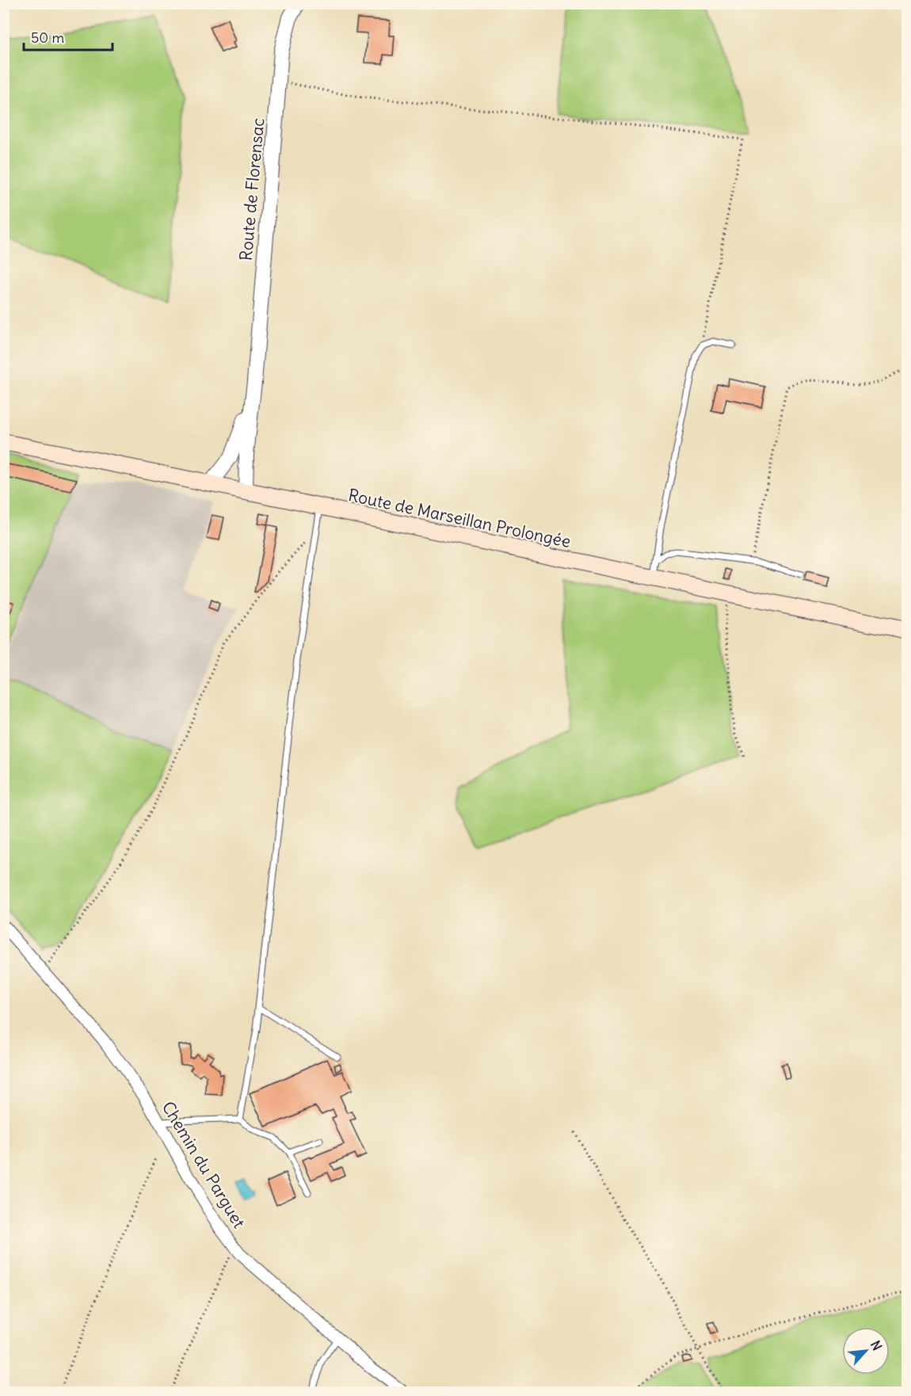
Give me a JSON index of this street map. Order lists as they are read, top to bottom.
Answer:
{
  "streets": {
    "main road": ["Route de Marseillan Prolongée"],
    "street": ["Route de Florensac", "Chemin du Parguet"]
  },
  "crossings": [
    ["Route de Florensac", "Route de Marseillan Prolongée"]
  ],
  "scale_bar": "50 m",
  "north": "top right"
}
